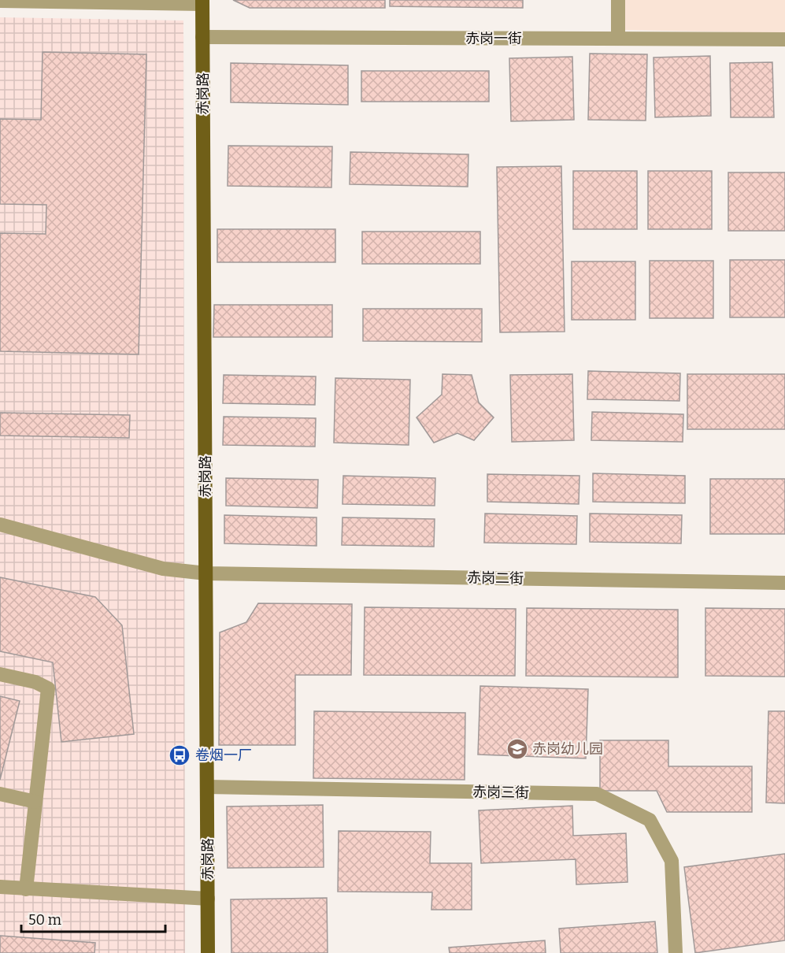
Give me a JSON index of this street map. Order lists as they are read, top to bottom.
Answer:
{
  "streets": {
    "main road": ["赤岗路"],
    "street": ["赤岗一街", "赤岗二街", "赤岗三街"]
  },
  "crossings": [
    ["赤岗一街", "赤岗路"],
    ["赤岗路", "赤岗二街"],
    ["赤岗路", "赤岗三街"]
  ],
  "places": {
    "school or university": ["赤岗幼儿园"],
    "bus stop": ["卷烟一厂"]
  },
  "scale_bar": "50 m"
}
